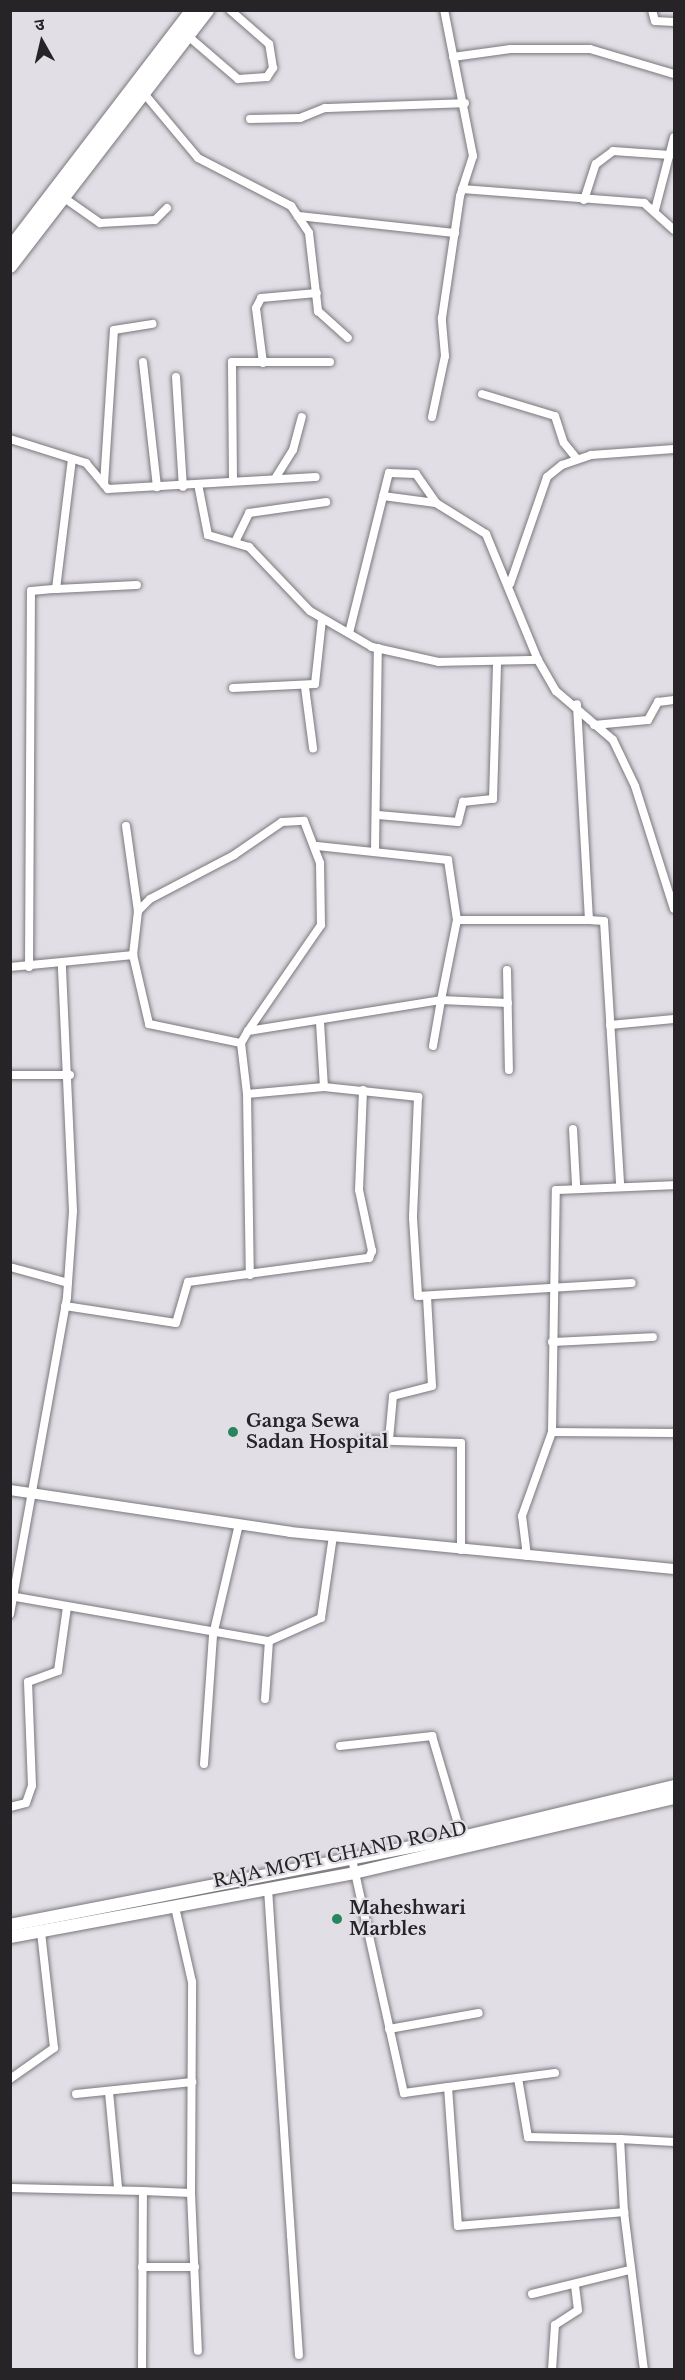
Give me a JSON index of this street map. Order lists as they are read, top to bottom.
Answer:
{
  "streets": {
    "main road": ["RAJA MOTI CHAND ROAD"]
  },
  "places": ["Ganga Sewa Sadan Hospital", "Maheshwari Marbles"],
  "north": "top"
}
